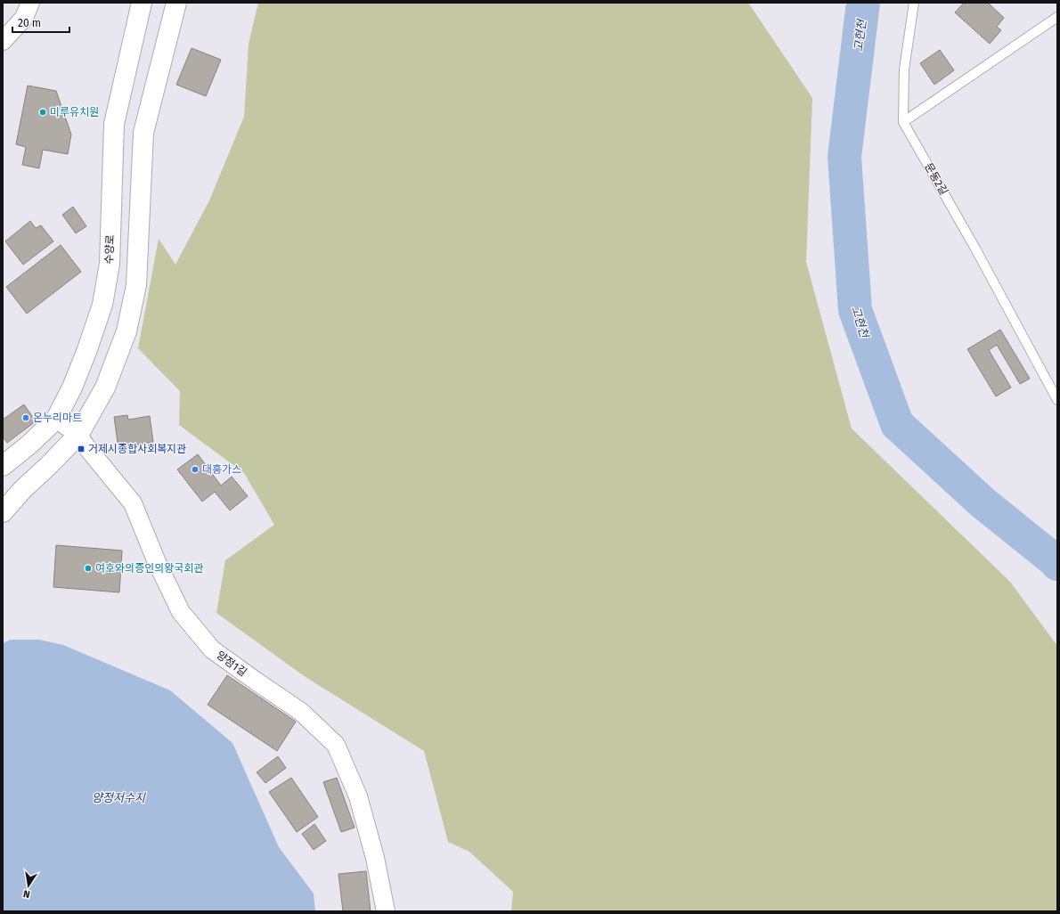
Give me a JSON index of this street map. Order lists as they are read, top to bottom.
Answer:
{
  "streets": {
    "street": ["수양로", "양정1길"],
    "lane": ["문동2길"]
  },
  "crossings": [
    ["수양로", "양정1길"]
  ],
  "water": ["고현천", "양정저수지"],
  "places": {
    "other": [
      "미루유치원",
      "온누리마트",
      "대흥가스",
      "여호와의증인의왕국회관"
    ],
    "transit": ["거제시종합사회복지관"]
  },
  "scale_bar": "20 m",
  "north": "bottom"
}
